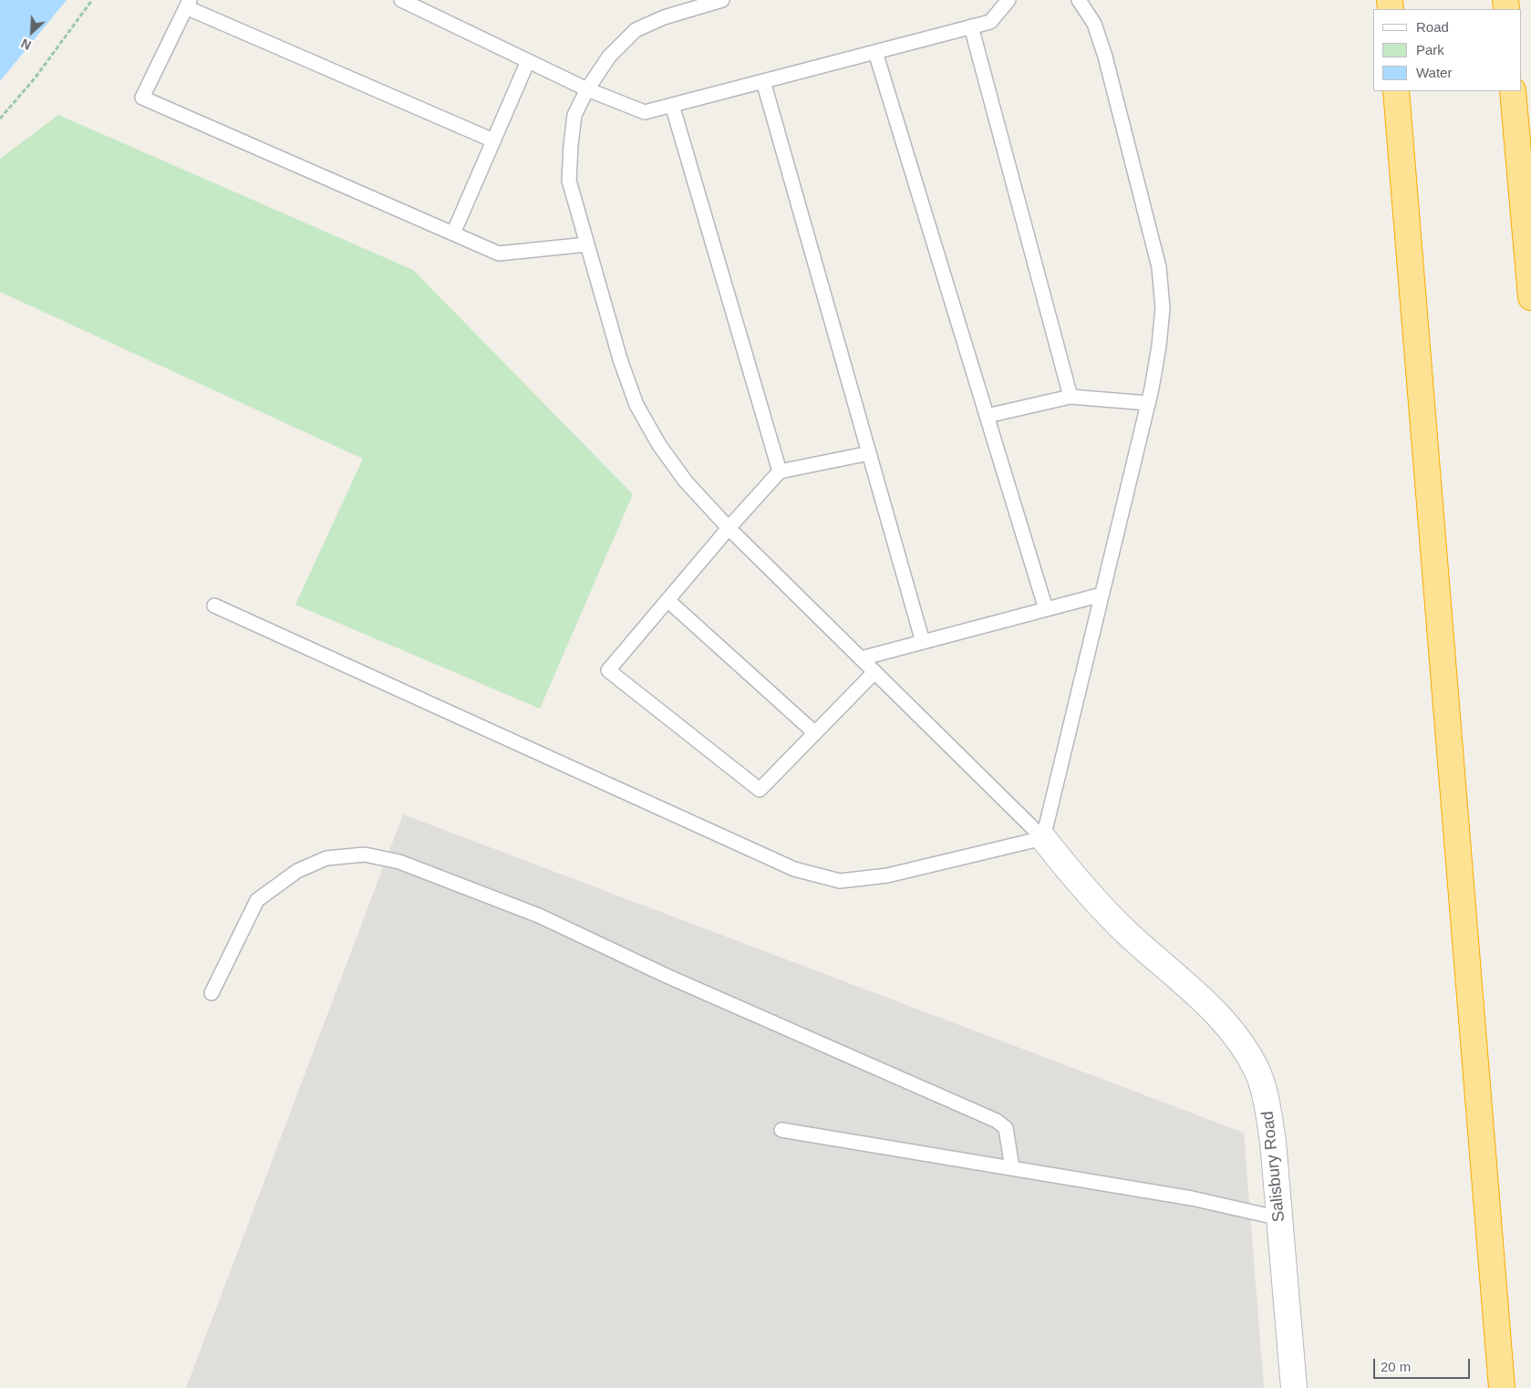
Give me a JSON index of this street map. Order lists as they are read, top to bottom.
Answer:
{
  "streets": {
    "street": ["Salisbury Road"]
  },
  "legend": ["Road", "Park", "Water"],
  "scale_bar": "20 m",
  "north": "bottom left"
}
